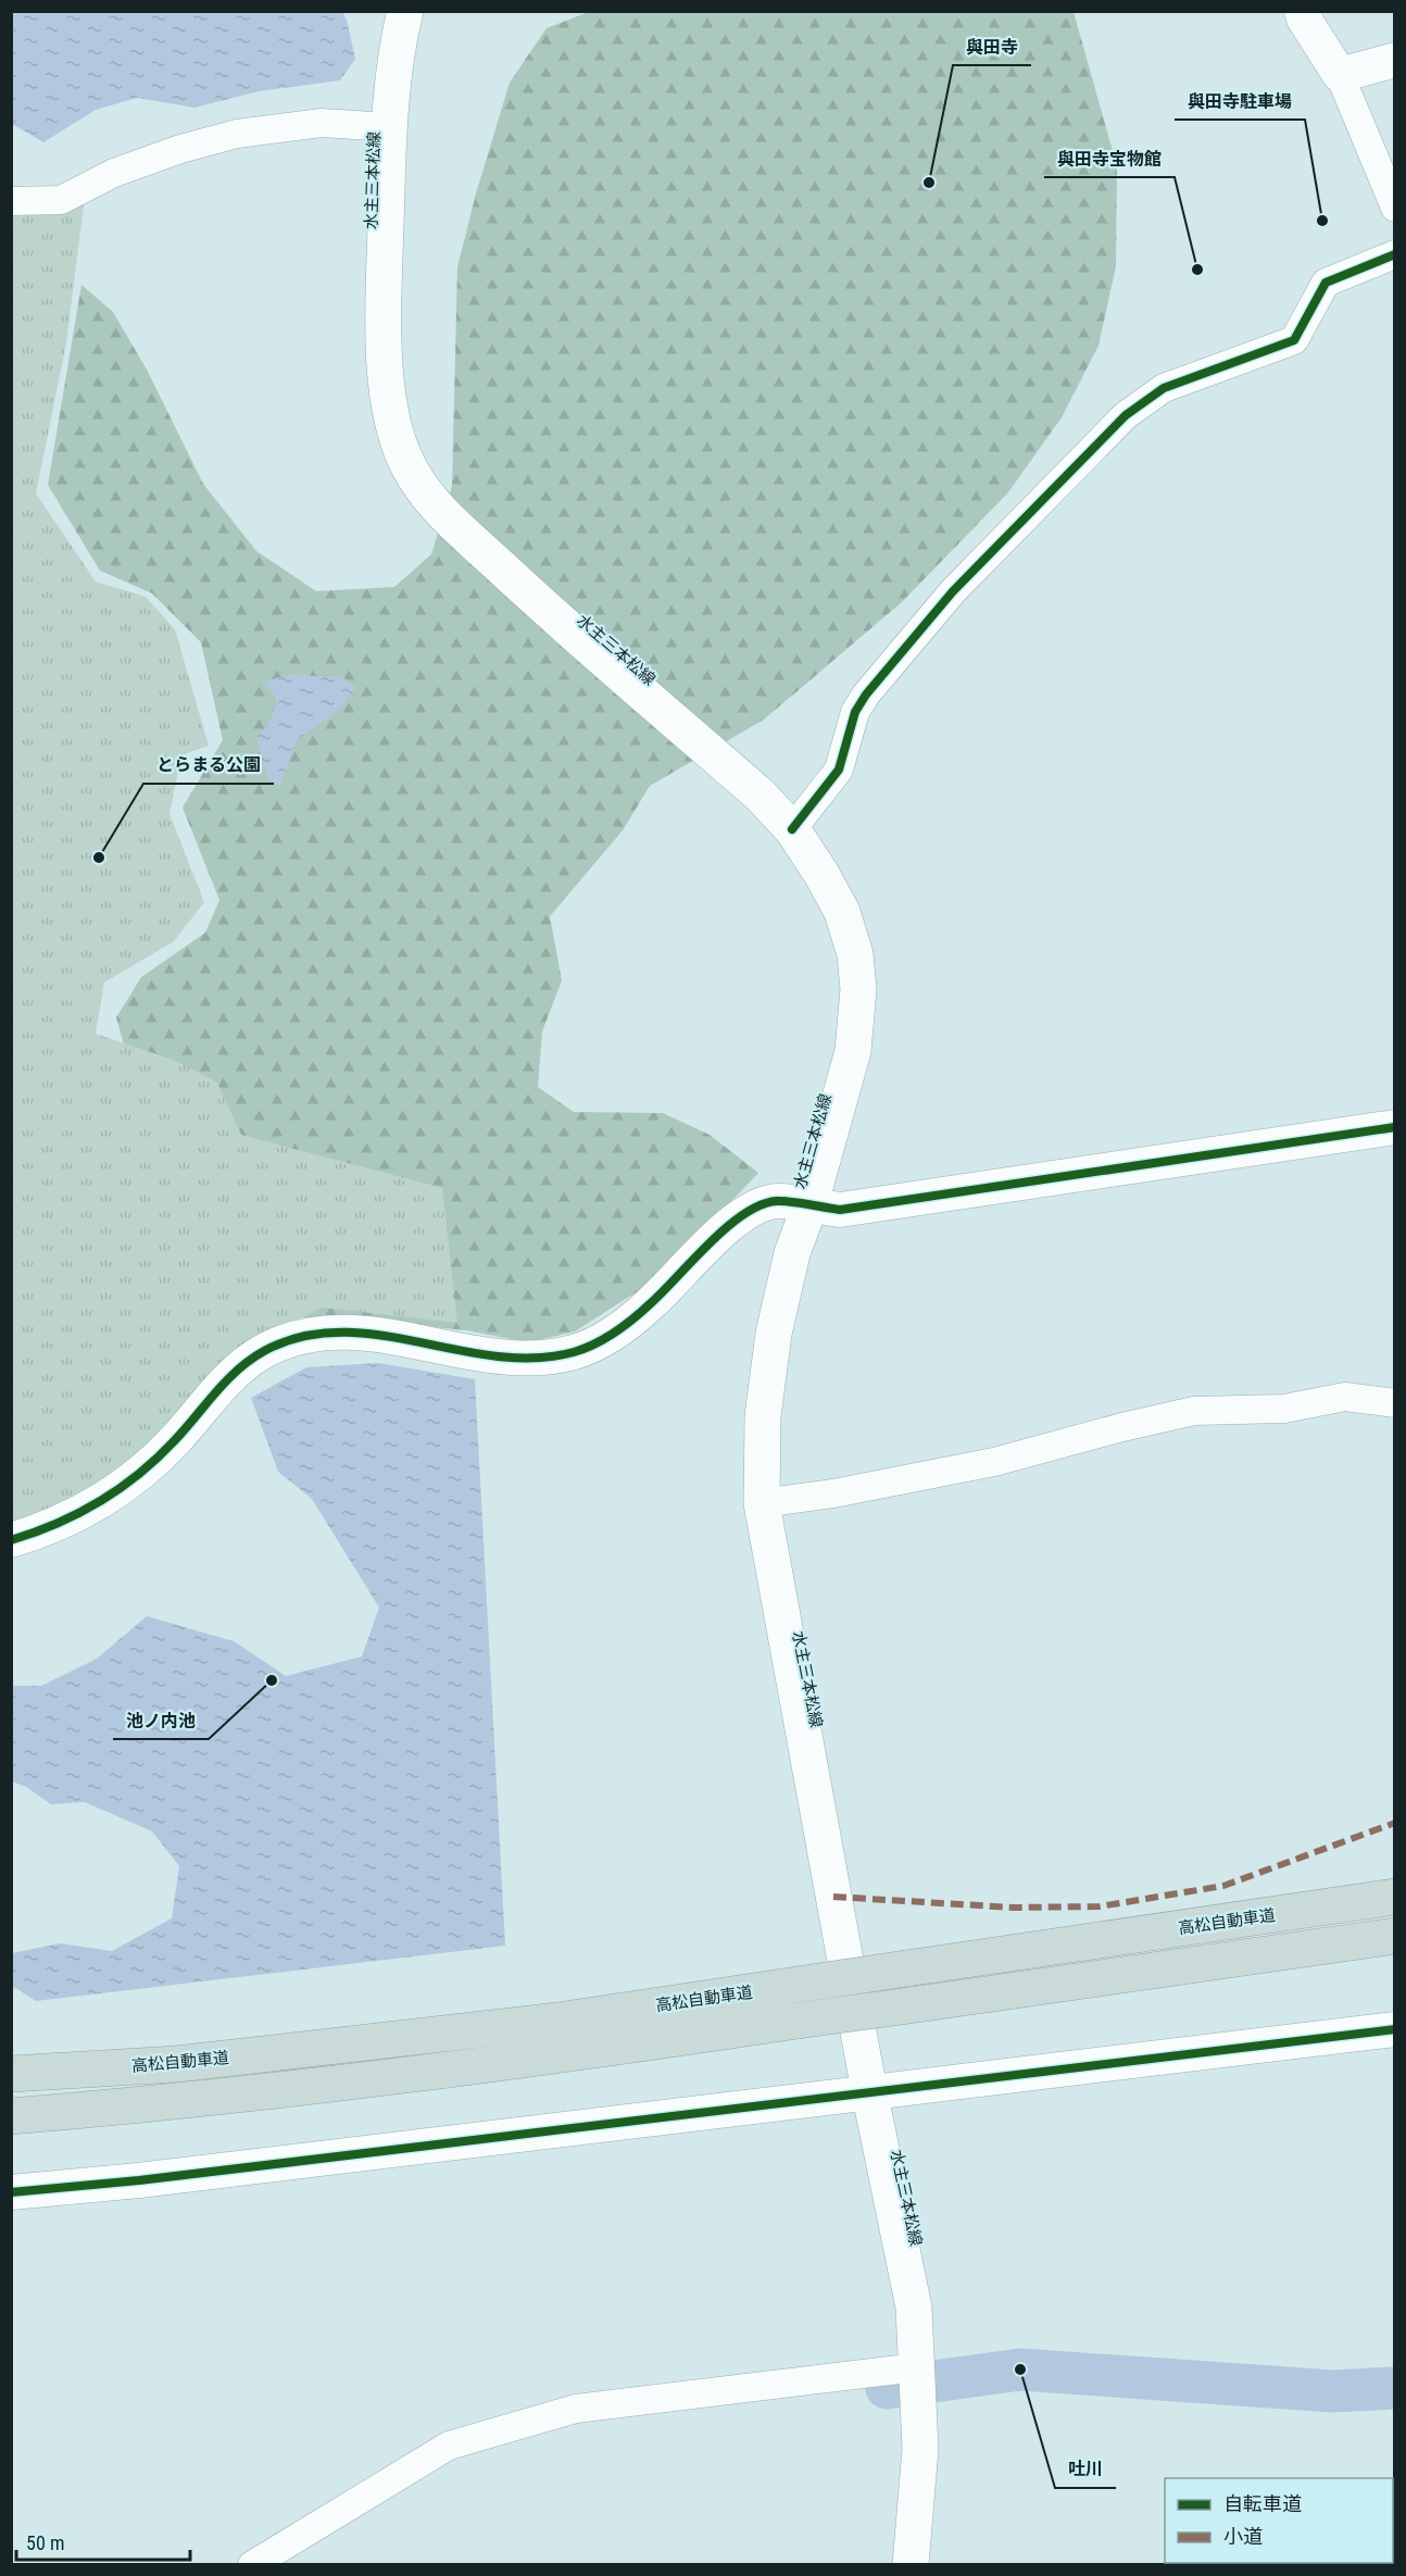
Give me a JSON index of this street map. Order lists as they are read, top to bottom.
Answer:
{
  "streets": {
    "highway": ["高松自動車道"],
    "main road": ["水主三本松線"]
  },
  "places": [
    "與田寺",
    "與田寺駐車場",
    "與田寺宝物館",
    "とらまる公園",
    "池ノ内池",
    "吐川"
  ],
  "legend": ["自転車道", "小道"],
  "scale_bar": "50 m"
}
